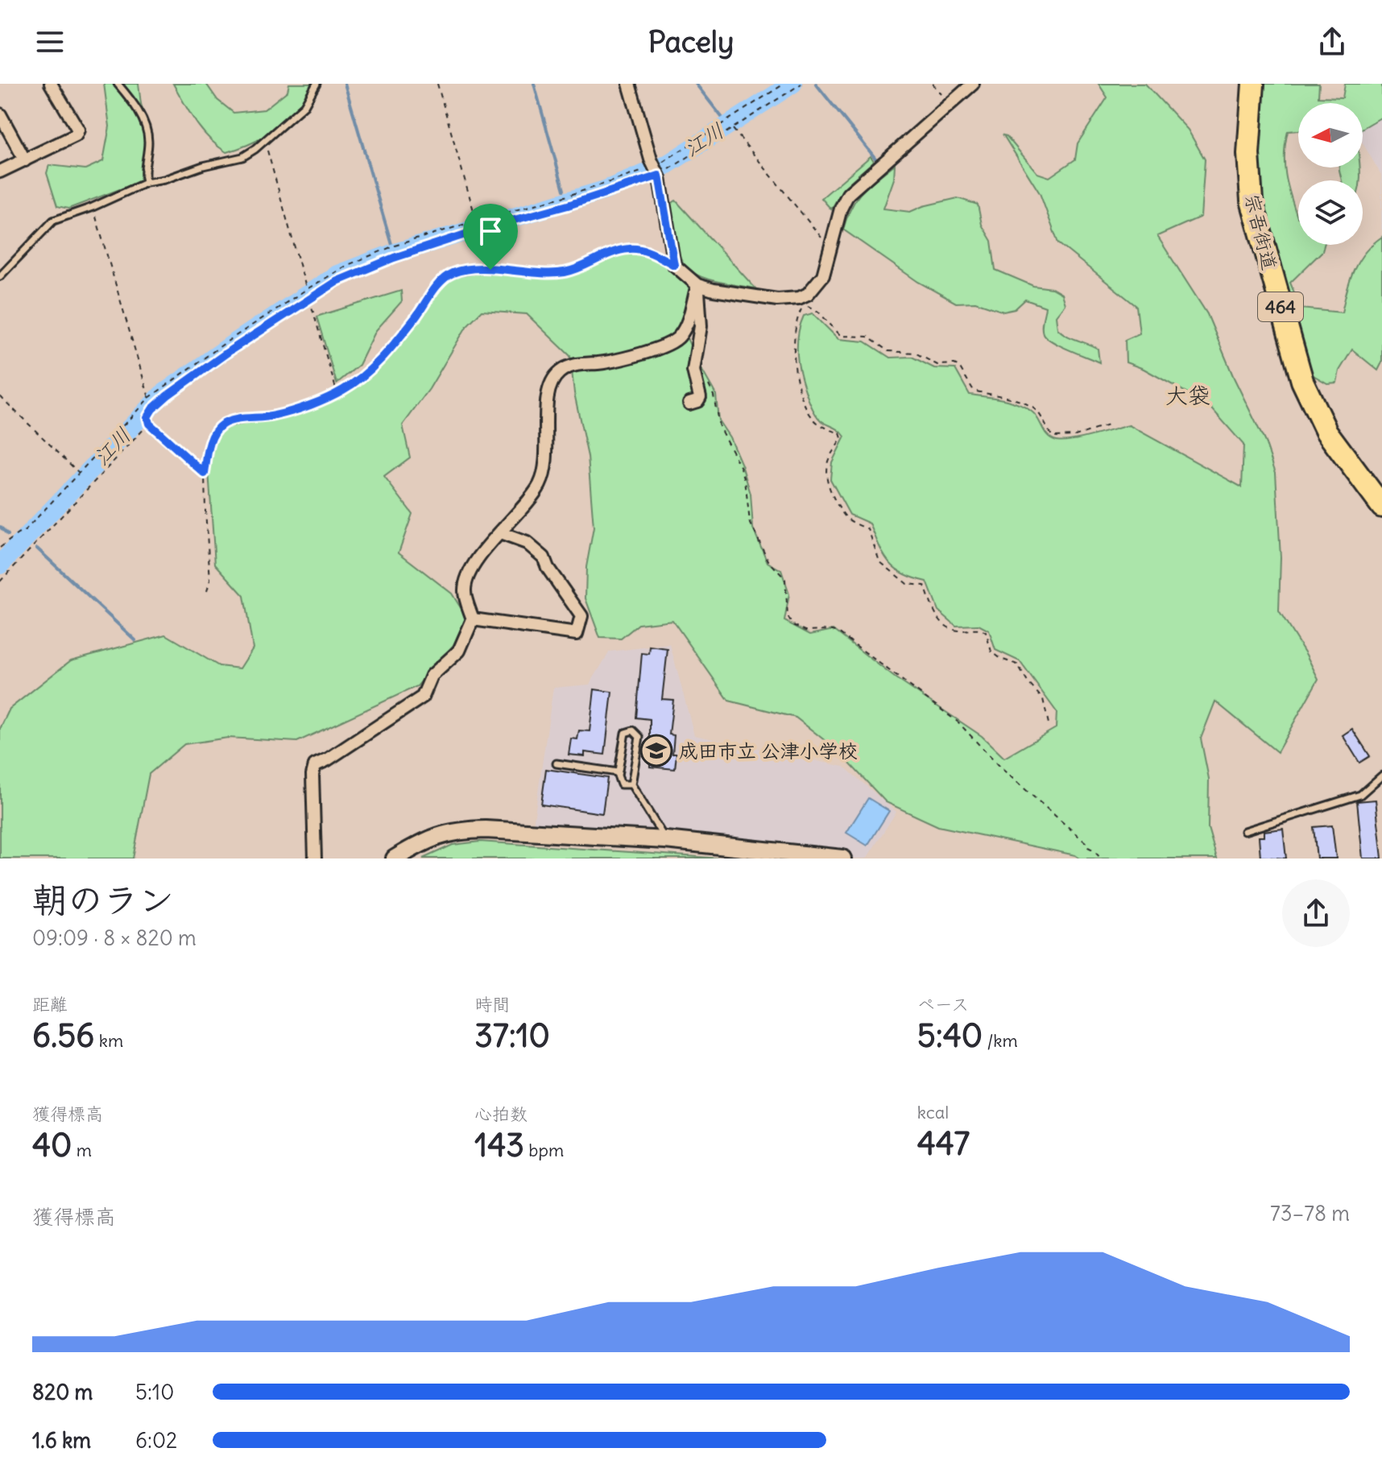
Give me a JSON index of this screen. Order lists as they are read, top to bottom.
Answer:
{
  "streets": {
    "highway": ["宗吾街道", "464"]
  },
  "districts": ["大袋"],
  "water": ["江川"],
  "places": {
    "school or university": ["成田市立 公津小学校"]
  },
  "north": "left",
  "page": {
    "header": "Pacely",
    "heading": ["朝のラン", "09:09 · 8 × 820 m"],
    "stats": [
      ["距離", "6.56 km"],
      ["時間", "37:10"],
      ["ペース", "5:40 /km"],
      ["獲得標高", "40 m"],
      ["心拍数", "143 bpm"],
      ["kcal", "447"]
    ],
    "chart": ["獲得標高", "73–78 m"],
    "list": [
      {
        "name": "820 m",
        "note": "5:10"
      },
      {
        "name": "1.6 km",
        "note": "6:02"
      }
    ]
  }
}
